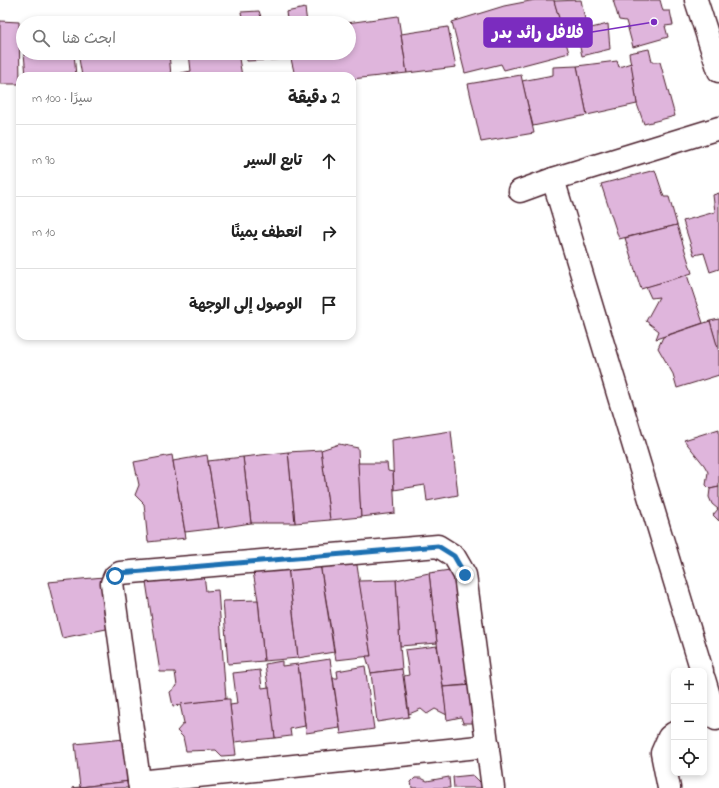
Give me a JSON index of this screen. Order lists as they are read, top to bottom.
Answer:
{
  "places": ["فلافل رائد بدر"],
  "page": {
    "search": "ابحث هنا",
    "heading": ["2 دقيقة", "سيرًا · 100 m"],
    "list": [
      ["تابع السير", "90 m"],
      ["انعطف يمينًا", "10 m"],
      "الوصول إلى الوجهة"
    ],
    "map_buttons": ["+", "−"]
  }
}
